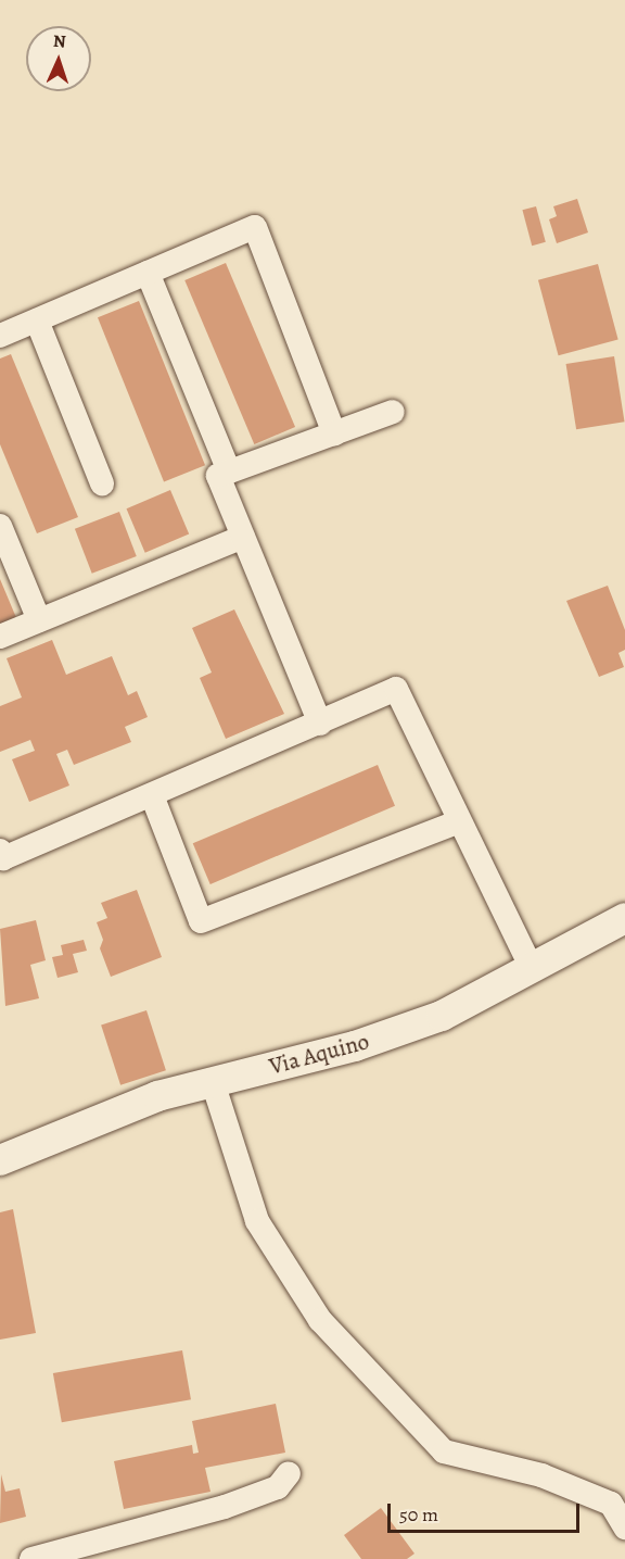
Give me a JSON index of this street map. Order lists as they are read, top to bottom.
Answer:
{
  "streets": {
    "street": ["Via Aquino"]
  },
  "scale_bar": "50 m",
  "north": "top"
}
